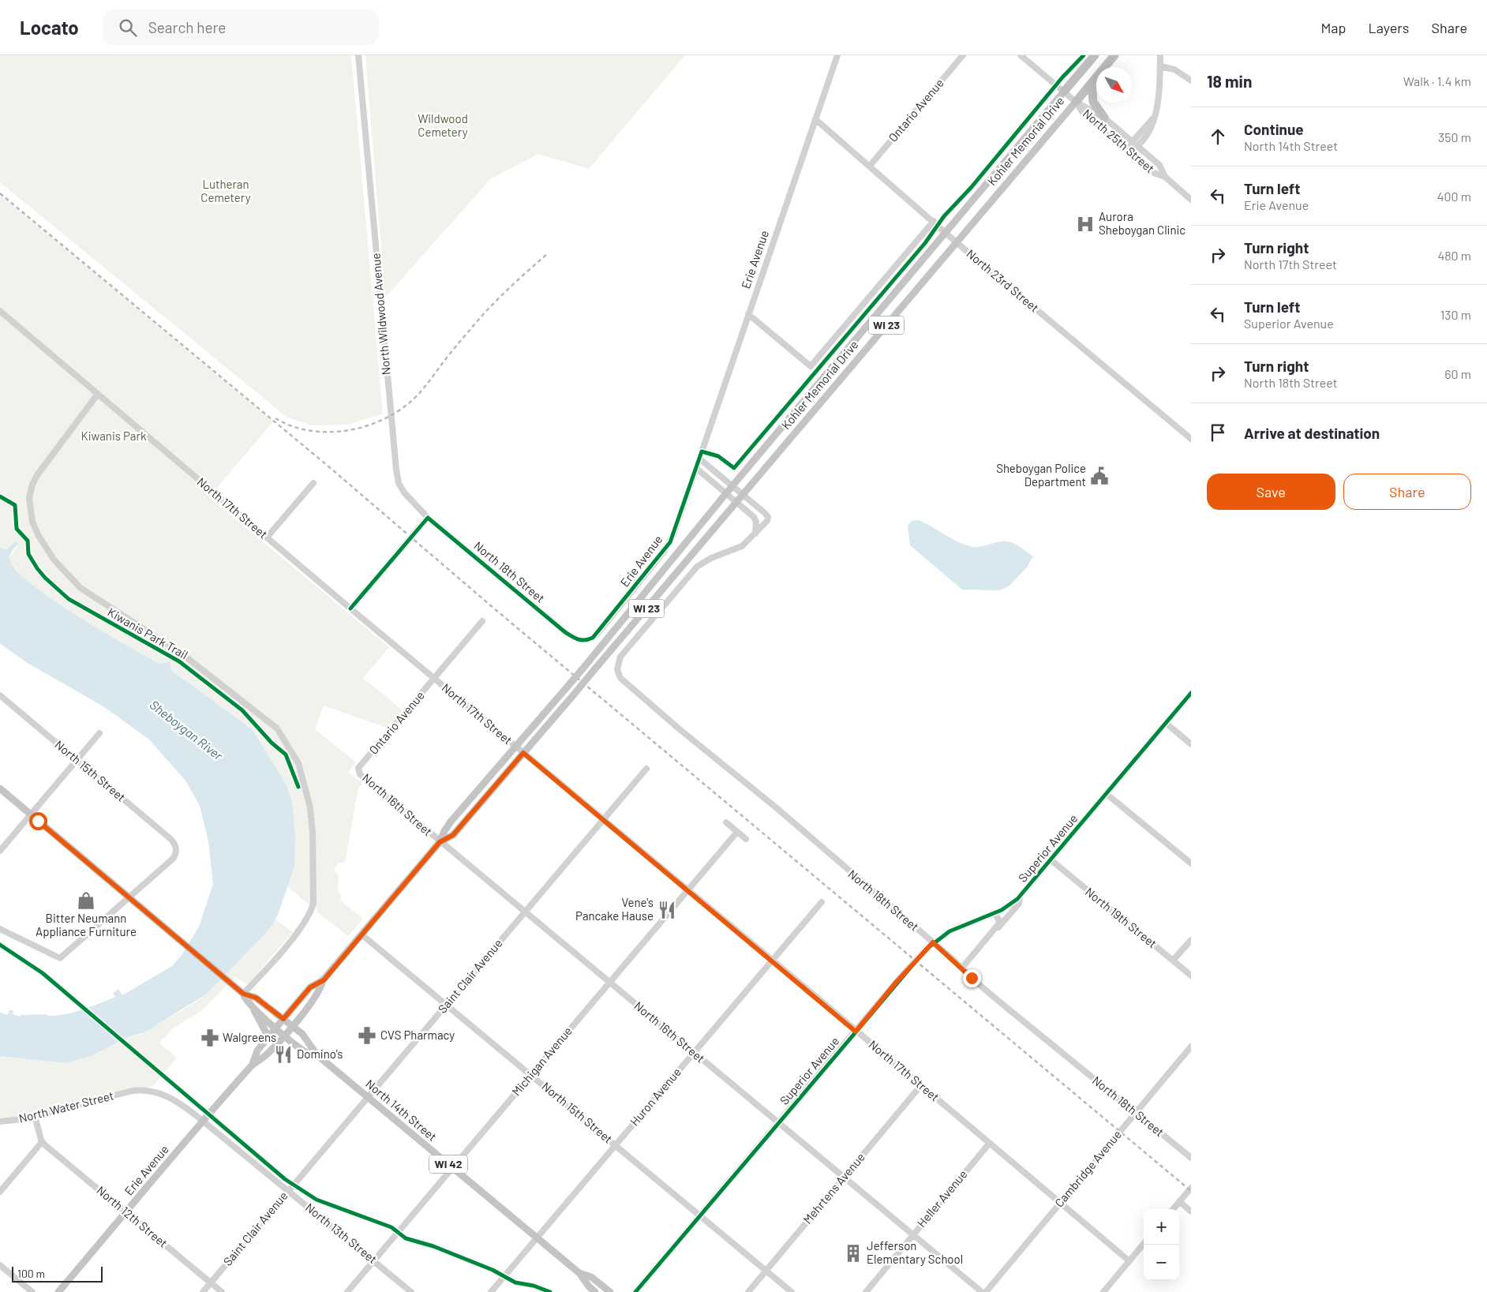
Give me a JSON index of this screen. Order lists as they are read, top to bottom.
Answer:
{
  "streets": {
    "highway": ["Kohler Memorial Drive", "WI 23"],
    "main road": ["Erie Avenue", "North 14th Street", "WI 42"],
    "street": [
      "Ontario Avenue",
      "North 25th Street",
      "North 23rd Street",
      "North Wildwood Avenue",
      "North 17th Street",
      "North 18th Street",
      "North 15th Street",
      "North 16th Street",
      "Superior Avenue",
      "North 19th Street",
      "Saint Clair Avenue",
      "Michigan Avenue",
      "Huron Avenue",
      "North Water Street",
      "Cambridge Avenue",
      "Mehrtens Avenue",
      "Heller Avenue",
      "North 12th Street",
      "North 13th Street"
    ],
    "cycle path": ["Kiwanis Park Trail"]
  },
  "crossings": [
    ["Ontario Avenue", "North 23rd Street"],
    ["Ontario Avenue", "North 17th Street"],
    ["Ontario Avenue", "North 16th Street"],
    ["Kohler Memorial Drive", "North 25th Street"],
    ["Kohler Memorial Drive", "Erie Avenue"],
    ["Kohler Memorial Drive", "North 23rd Street"],
    ["Erie Avenue", "North 23rd Street"],
    ["Erie Avenue", "North 17th Street"],
    ["Erie Avenue", "North 18th Street"],
    ["Erie Avenue", "North 15th Street"],
    ["Erie Avenue", "North 16th Street"],
    ["Erie Avenue", "North 14th Street"],
    ["Erie Avenue", "North 12th Street"],
    ["Erie Avenue", "North 13th Street"],
    ["North Wildwood Avenue", "North 18th Street"],
    ["North 17th Street", "Superior Avenue"],
    ["North 17th Street", "Saint Clair Avenue"],
    ["North 17th Street", "Michigan Avenue"],
    ["North 17th Street", "Huron Avenue"],
    ["North 17th Street", "Cambridge Avenue"],
    ["North 17th Street", "Mehrtens Avenue"],
    ["North 17th Street", "Heller Avenue"],
    ["North 18th Street", "Superior Avenue"],
    ["North 18th Street", "Cambridge Avenue"],
    ["North 15th Street", "Superior Avenue"],
    ["North 15th Street", "Saint Clair Avenue"],
    ["North 15th Street", "Michigan Avenue"],
    ["North 15th Street", "Huron Avenue"],
    ["North 15th Street", "North 14th Street"],
    ["North 15th Street", "Mehrtens Avenue"],
    ["North 16th Street", "Superior Avenue"],
    ["North 16th Street", "Saint Clair Avenue"],
    ["North 16th Street", "Michigan Avenue"],
    ["North 16th Street", "Huron Avenue"],
    ["North 16th Street", "Mehrtens Avenue"],
    ["North 16th Street", "Heller Avenue"],
    ["Superior Avenue", "North 19th Street"],
    ["Saint Clair Avenue", "North 14th Street"],
    ["Saint Clair Avenue", "North 12th Street"],
    ["Saint Clair Avenue", "North 13th Street"],
    ["Michigan Avenue", "North 14th Street"],
    ["Michigan Avenue", "North 13th Street"],
    ["Huron Avenue", "North 14th Street"],
    ["North Water Street", "North 13th Street"]
  ],
  "water": ["Sheboygan River"],
  "parks": ["Wildwood Cemetery", "Lutheran Cemetery", "Kiwanis Park"],
  "places": {
    "hospital": ["Aurora Sheboygan Clinic"],
    "public building": ["Sheboygan Police Department"],
    "shop": ["Bitter Neumann Appliance Furniture"],
    "restaurant": ["Vene's Pancake Hause", "Domino's"],
    "pharmacy": ["CVS Pharmacy", "Walgreens"],
    "building": ["Jefferson Elementary School"]
  },
  "scale_bar": "100 m",
  "north": "bottom right",
  "page": {
    "header": "Locato",
    "search": "Search here",
    "nav": ["Map", "Layers", "Share"],
    "heading": ["18 min", "Walk · 1.4 km"],
    "list": [
      ["Continue", "North 14th Street", "350 m"],
      ["Turn left", "Erie Avenue", "400 m"],
      ["Turn right", "North 17th Street", "480 m"],
      ["Turn left", "Superior Avenue", "130 m"],
      ["Turn right", "North 18th Street", "60 m"],
      "Arrive at destination"
    ],
    "buttons": ["Save", "Share"],
    "map_buttons": ["+", "−"],
    "scale": "100 m"
  }
}
